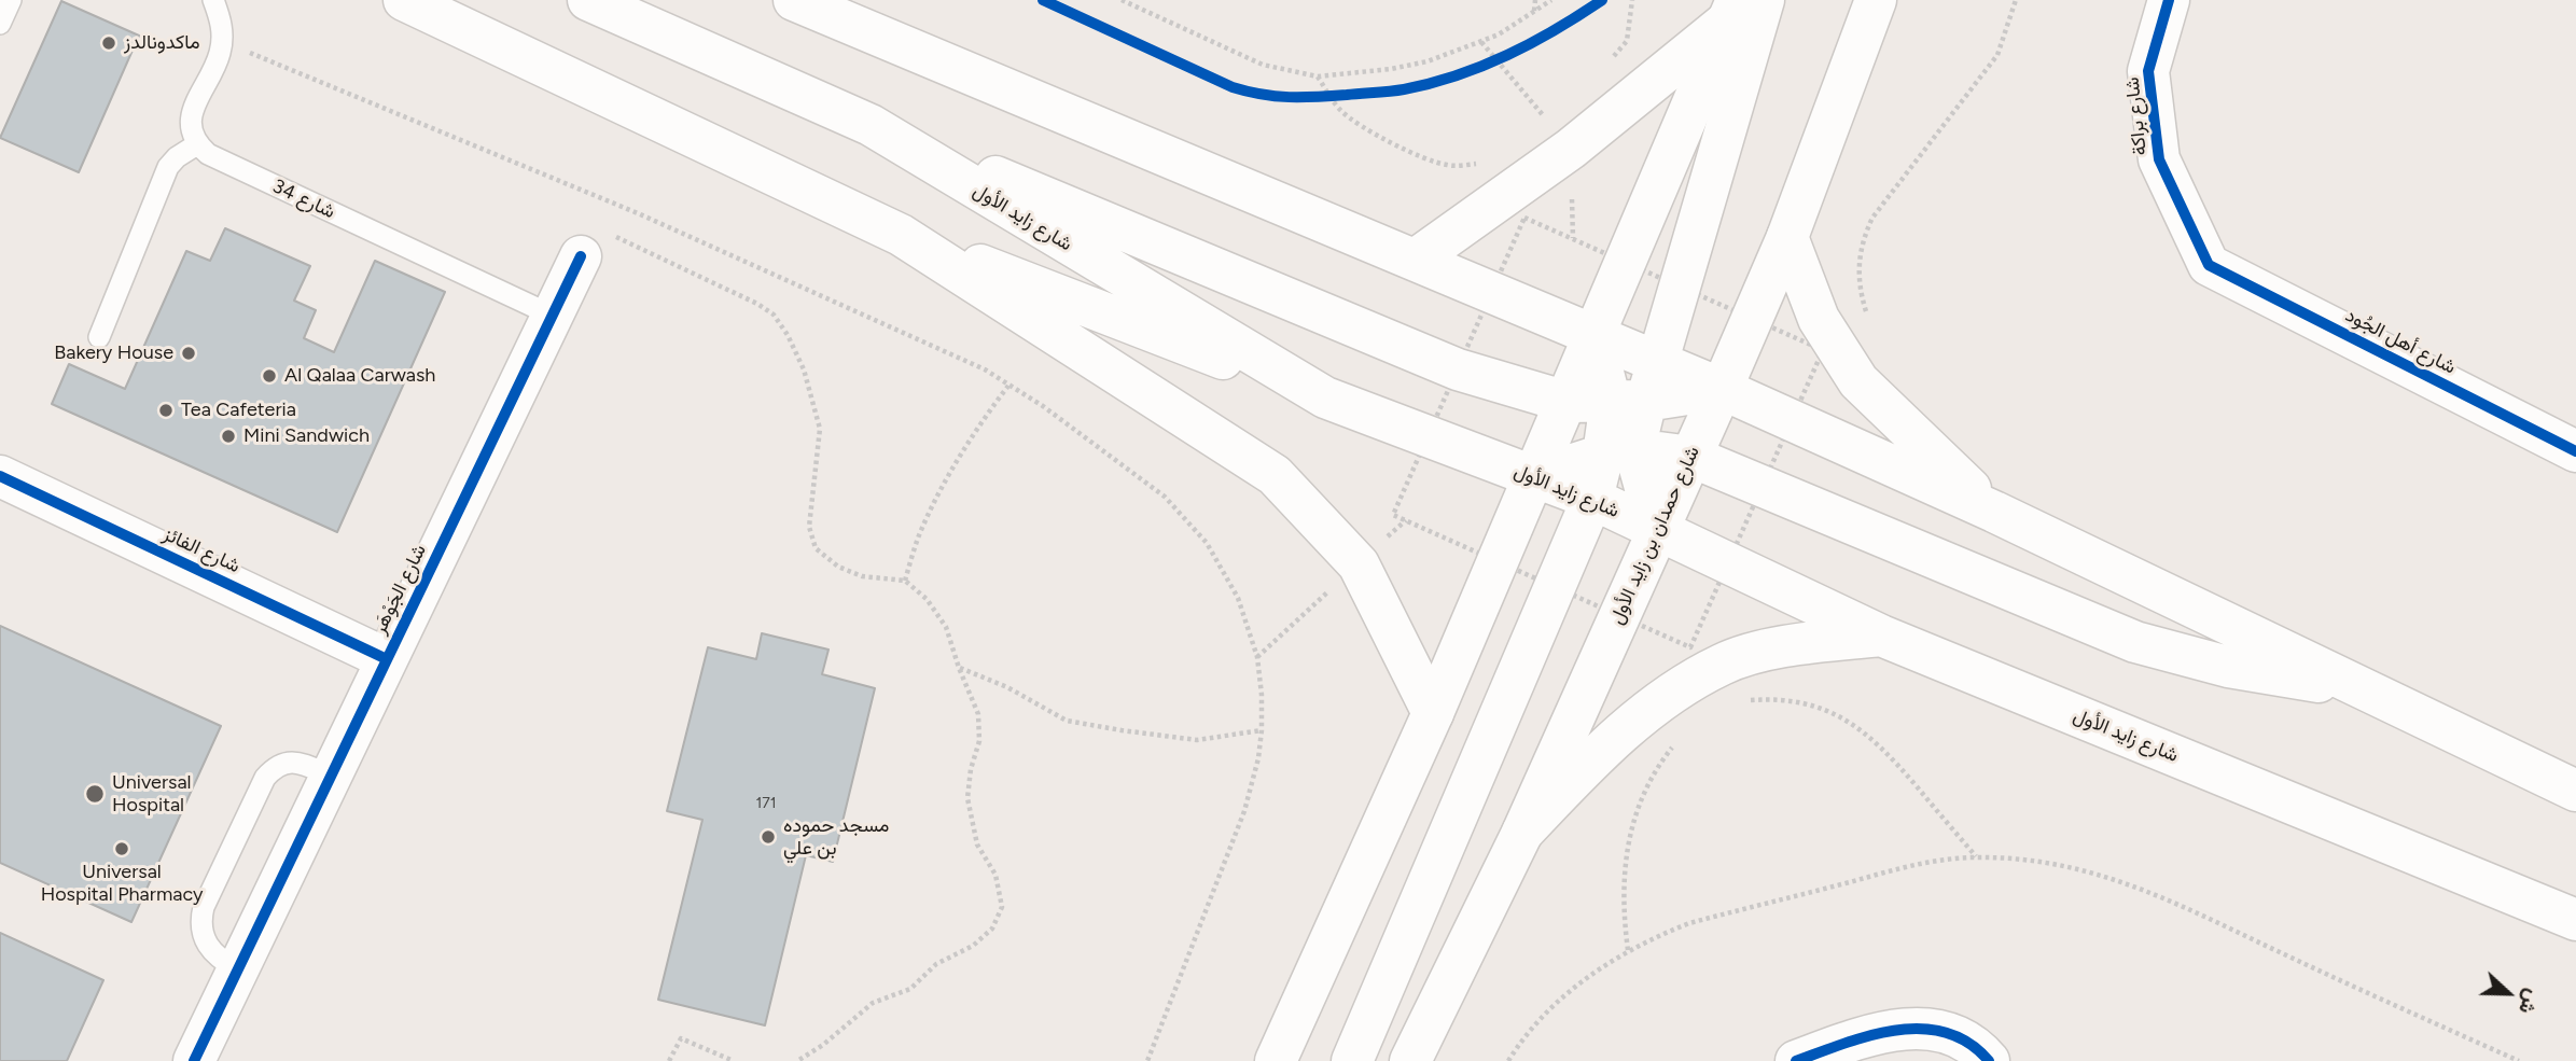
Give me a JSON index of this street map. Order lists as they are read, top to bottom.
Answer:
{
  "streets": {
    "main road": [
      "شارع براكة",
      "شارع زايد الأول",
      "شارع أهل الجُود",
      "شارع حمدان بن زايد الأول",
      "شارع الفائز",
      "شارع الجَوْهَر"
    ],
    "lane": ["شارع 34"]
  },
  "crossings": [
    ["شارع براكة", "شارع أهل الجُود"],
    ["شارع 34", "شارع الجَوْهَر"],
    ["شارع زايد الأول", "شارع حمدان بن زايد الأول"],
    ["شارع الفائز", "شارع الجَوْهَر"]
  ],
  "places": [
    "ماكدونالدز",
    "Bakery House",
    "Al Qalaa Carwash",
    "Tea Cafeteria",
    "Mini Sandwich",
    "Universal Hospital",
    "مسجد حموده بن علي",
    "Universal Hospital Pharmacy"
  ],
  "house_numbers": ["171"],
  "north": "right"
}
